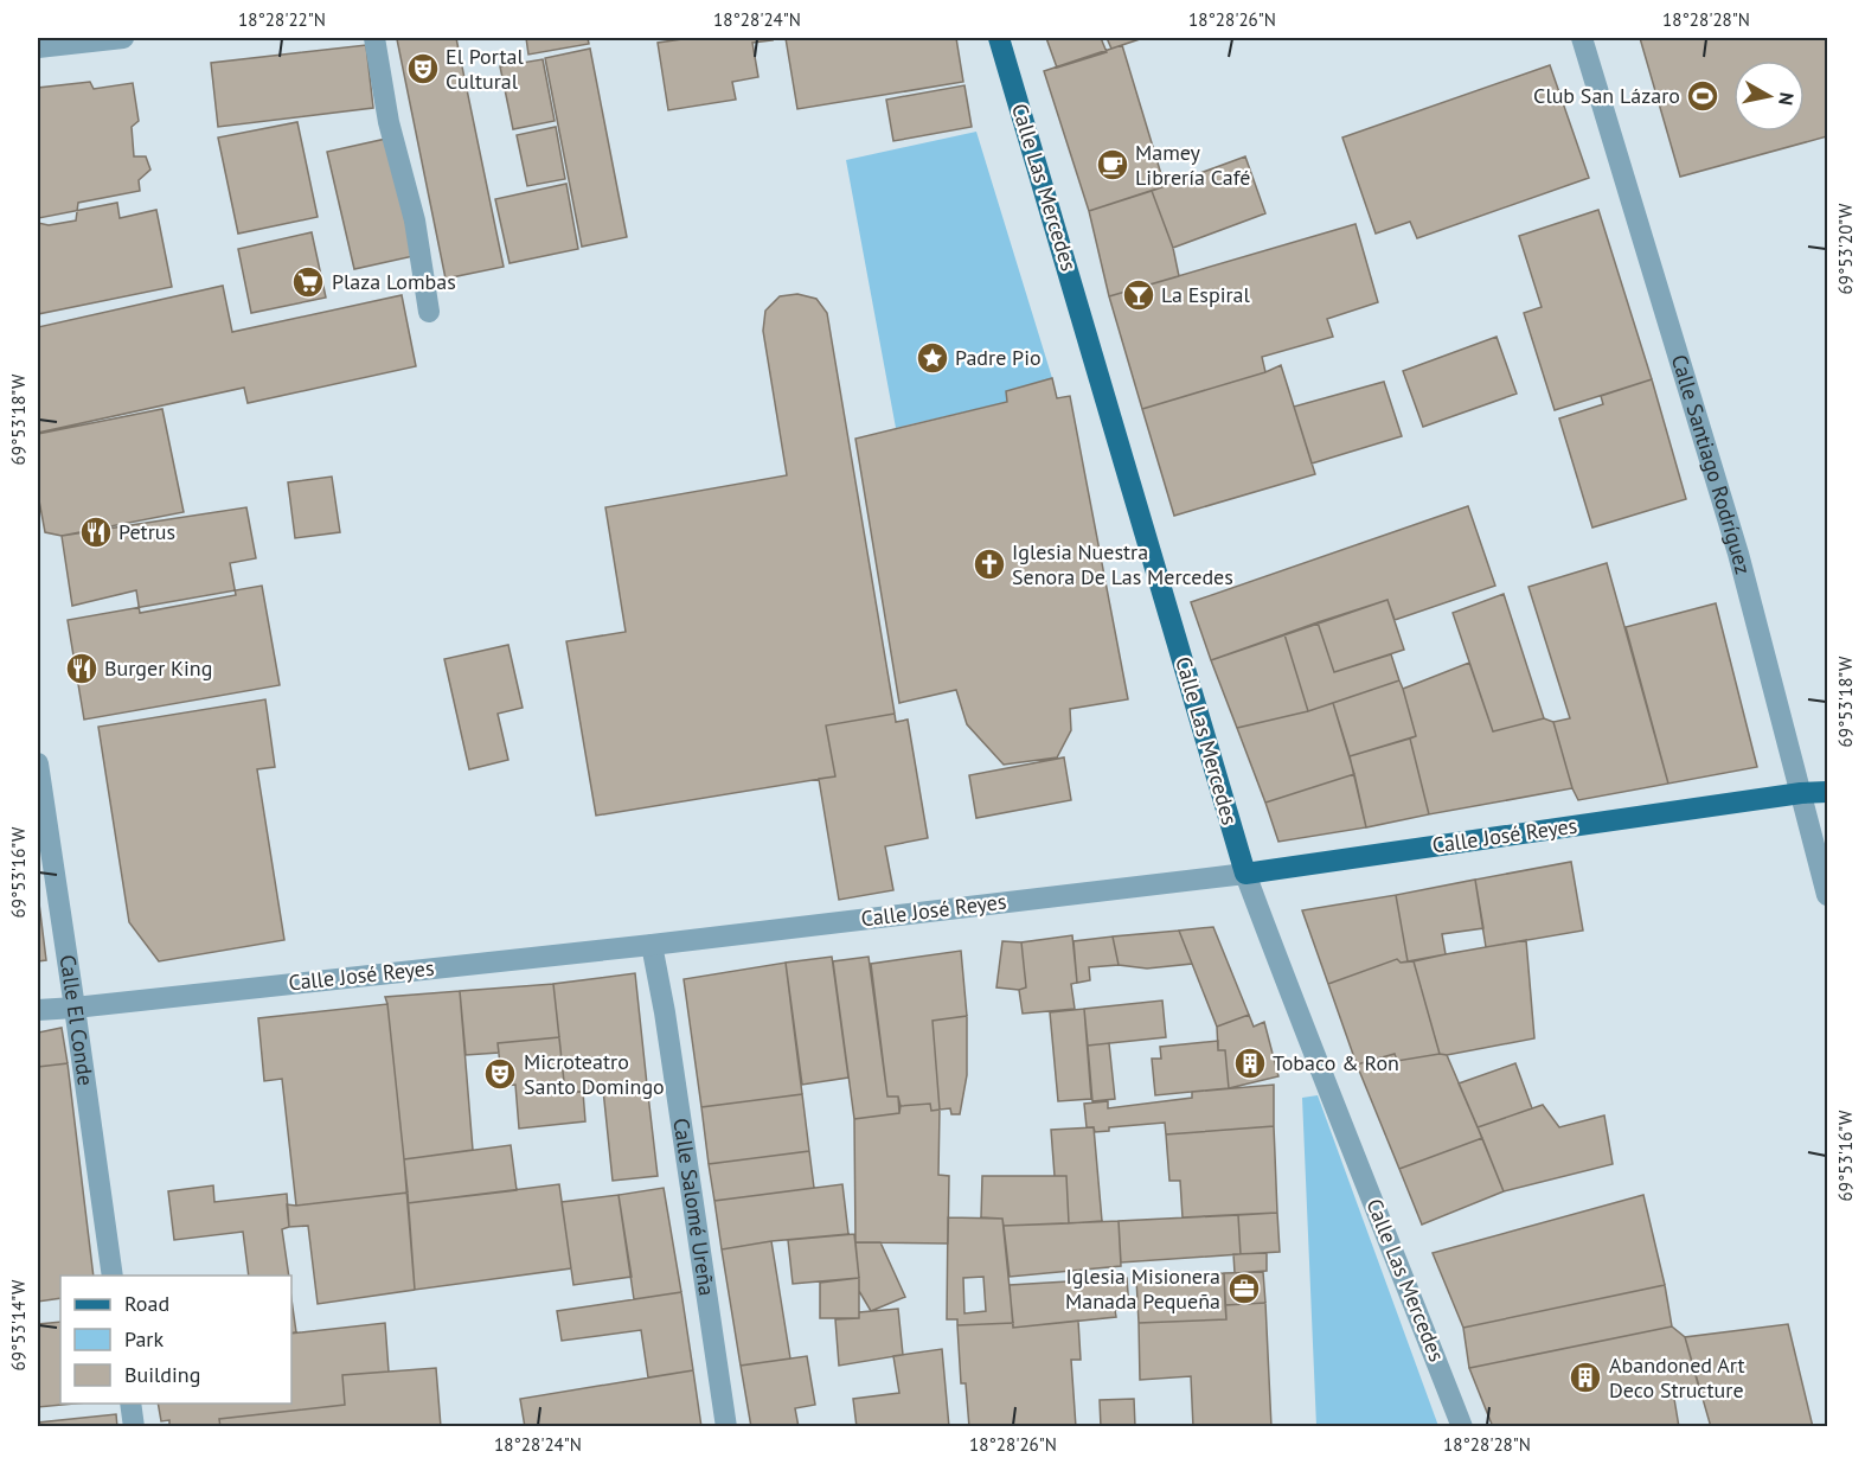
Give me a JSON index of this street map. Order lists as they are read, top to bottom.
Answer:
{
  "streets": {
    "main road": ["Calle Las Mercedes", "Calle José Reyes"],
    "street": ["Calle Santiago Rodríguez", "Calle El Conde", "Calle Salomé Ureña"]
  },
  "crossings": [
    ["Calle Las Mercedes", "Calle José Reyes"],
    ["Calle Santiago Rodríguez", "Calle José Reyes"],
    ["Calle José Reyes", "Calle El Conde"],
    ["Calle José Reyes", "Calle Salomé Ureña"]
  ],
  "places": {
    "theatre": ["El Portal Cultural", "Microteatro Santo Domingo"],
    "sports": ["Club San Lázaro"],
    "cafe": ["Mamey Librería Café"],
    "supermarket": ["Plaza Lombas"],
    "bar": ["La Espiral"],
    "place": ["Padre Pio"],
    "restaurant": ["Petrus", "Burger King"],
    "church": ["Iglesia Nuestra Senora De Las Mercedes"],
    "building": ["Tobaco & Ron", "Abandoned Art Deco Structure"],
    "office": ["Iglesia Misionera Manada Pequeña"]
  },
  "legend": ["Road", "Park", "Building"],
  "north": "right",
  "coordinates": [
    "18°28'22\"N",
    "18°28'24\"N",
    "18°28'26\"N",
    "18°28'28\"N",
    "69°53'20\"W",
    "69°53'18\"W",
    "69°53'16\"W",
    "69°53'14\"W"
  ]
}
